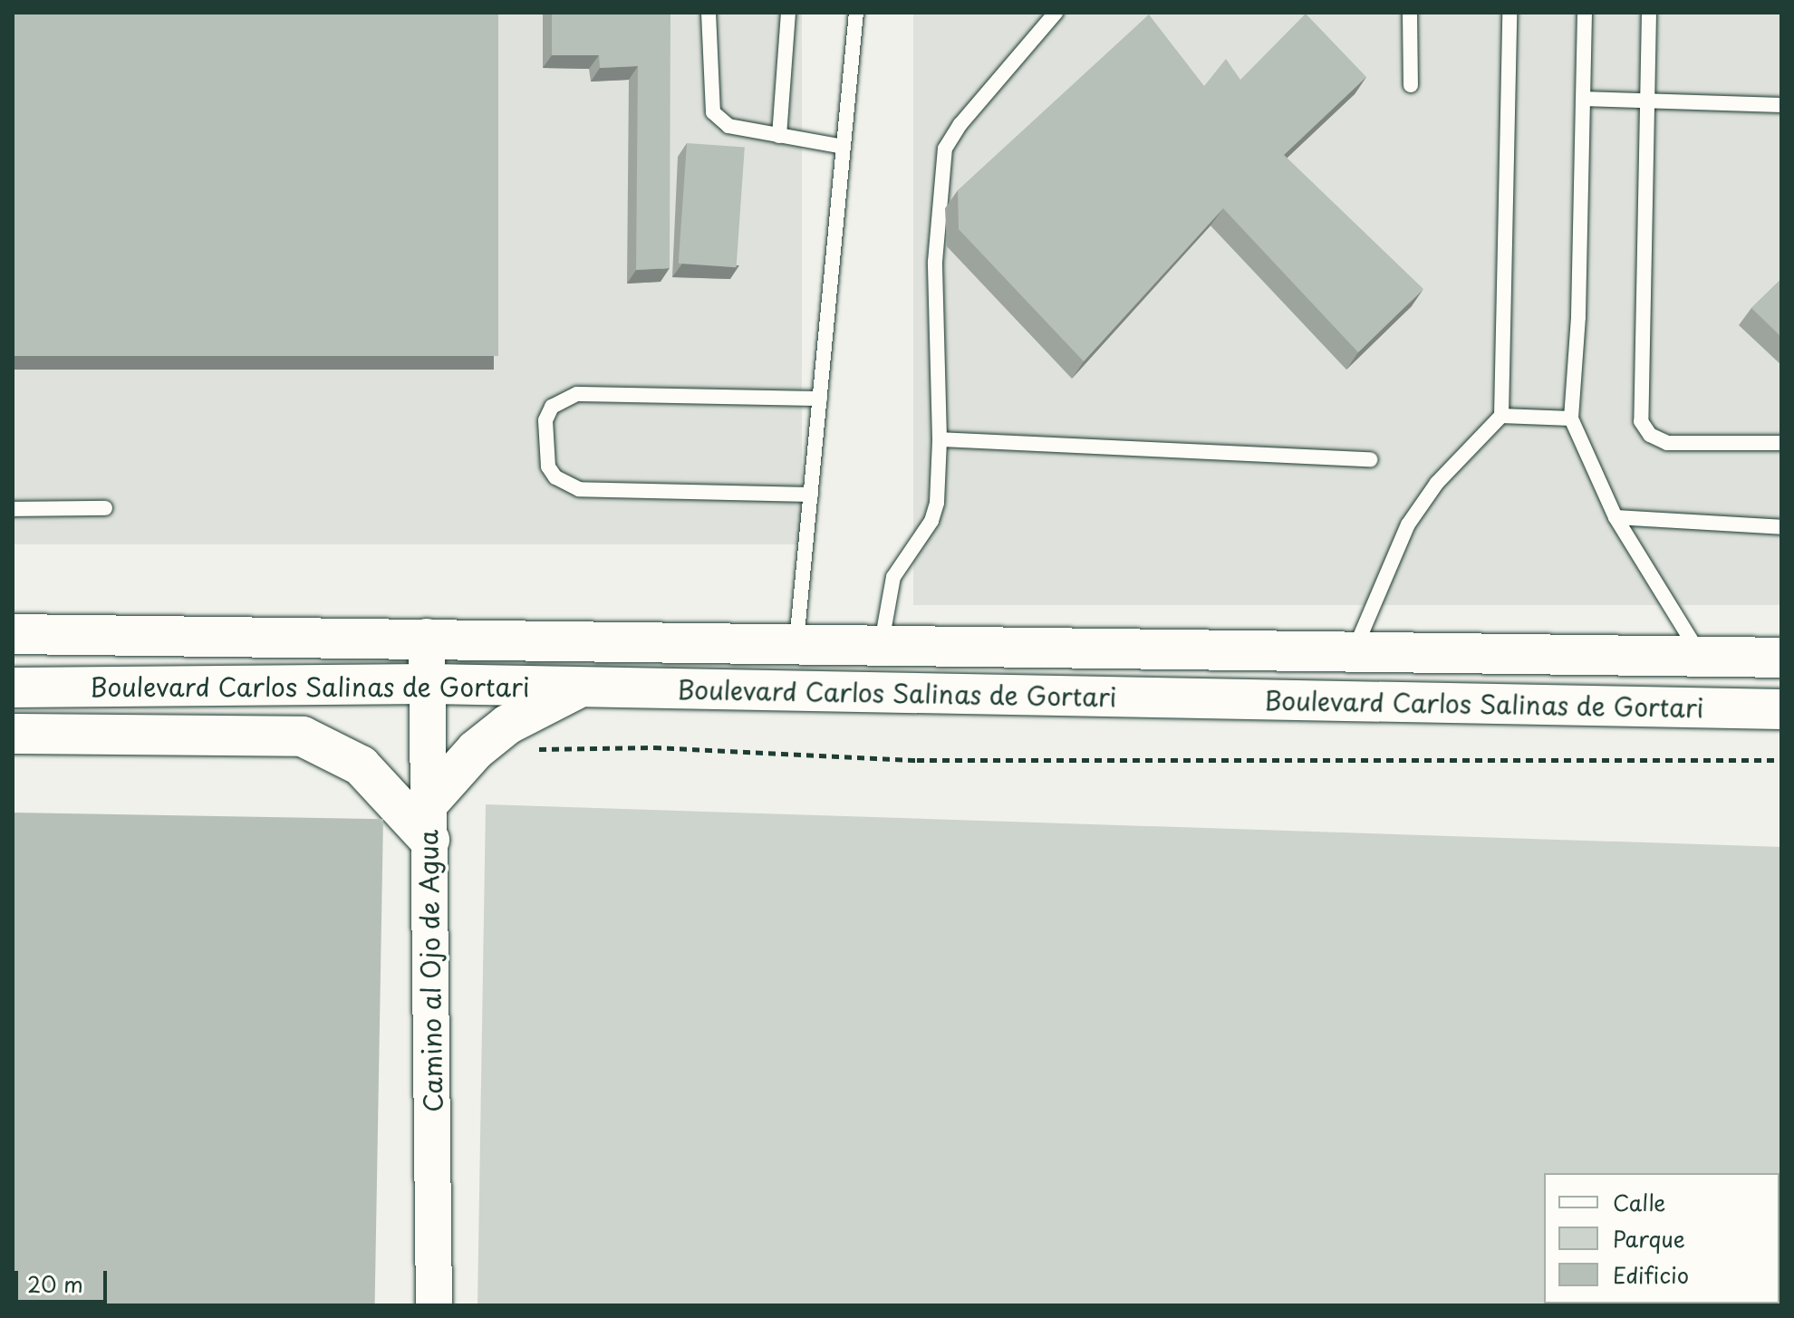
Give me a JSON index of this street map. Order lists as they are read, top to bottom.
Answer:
{
  "streets": {
    "main road": ["Boulevard Carlos Salinas de Gortari"],
    "street": ["Camino al Ojo de Agua"]
  },
  "crossings": [
    ["Boulevard Carlos Salinas de Gortari", "Camino al Ojo de Agua"]
  ],
  "legend": ["Calle", "Parque", "Edificio"],
  "scale_bar": "20 m"
}
